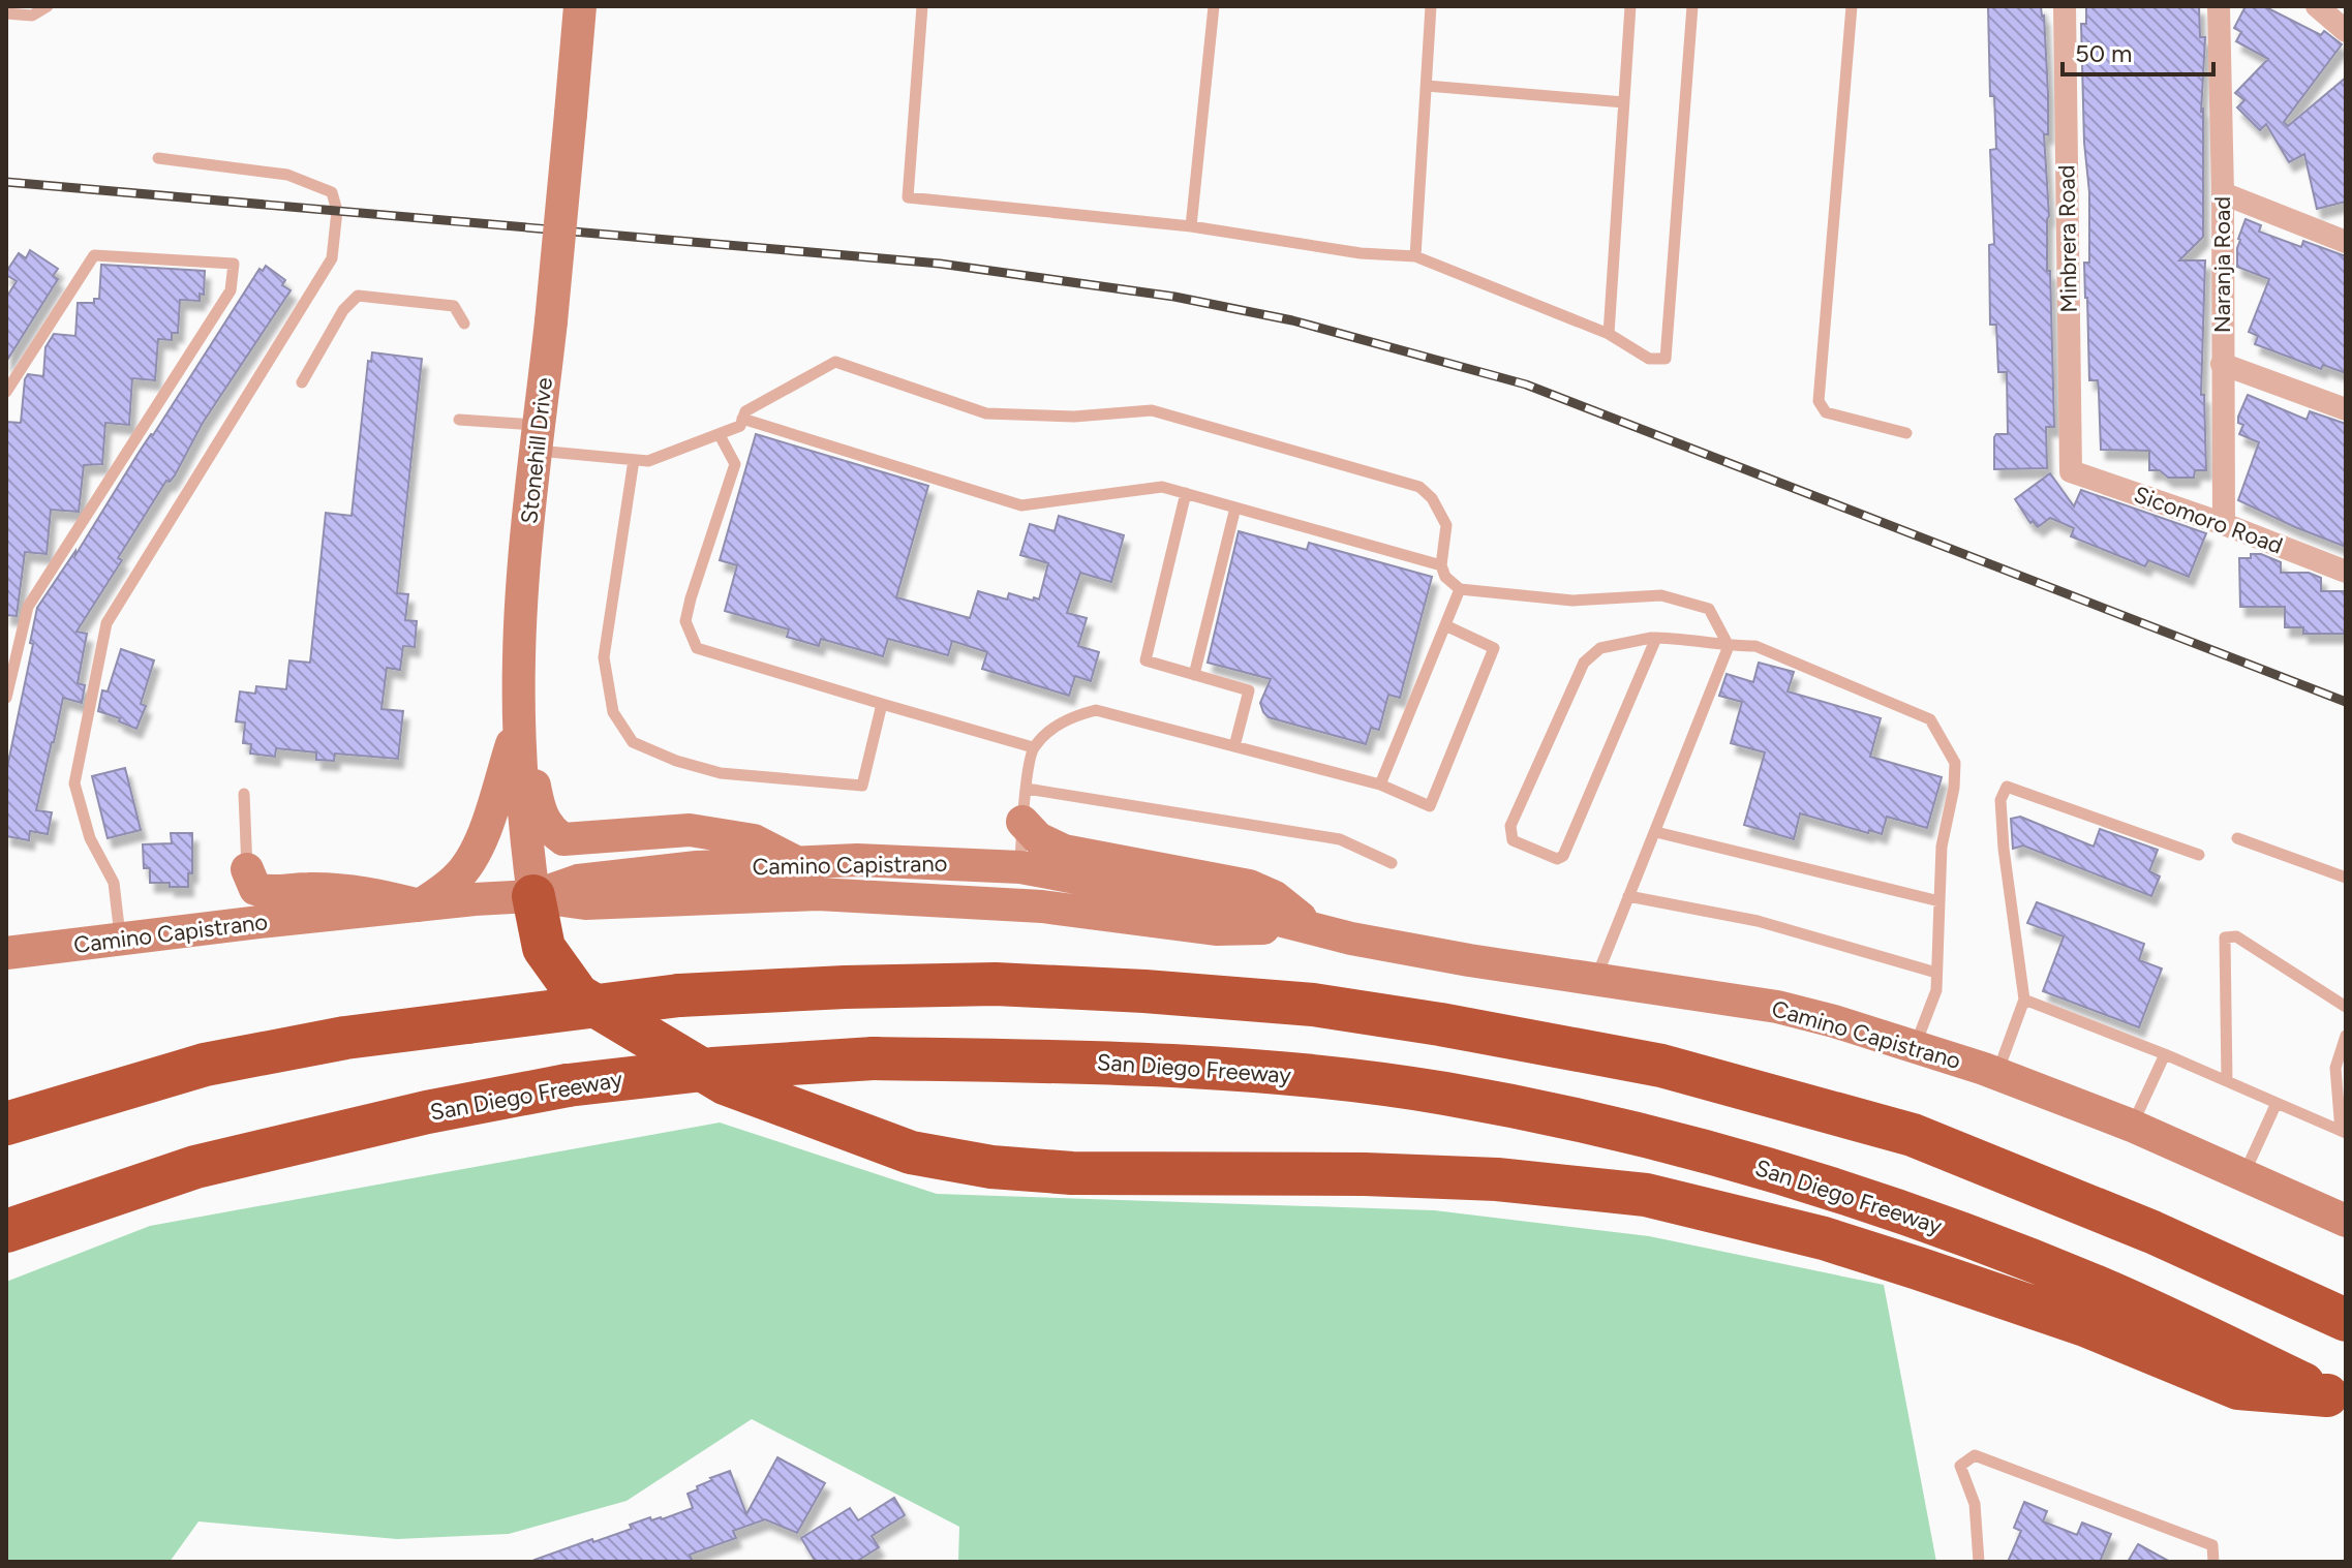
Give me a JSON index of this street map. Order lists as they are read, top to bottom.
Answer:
{
  "streets": {
    "highway": ["San Diego Freeway"],
    "main road": ["Stonehill Drive", "Camino Capistrano"],
    "street": ["Minbrera Road", "Naranja Road", "Sicomoro Road"]
  },
  "crossings": [
    ["Minbrera Road", "Sicomoro Road"],
    ["Naranja Road", "Sicomoro Road"],
    ["Stonehill Drive", "Camino Capistrano"]
  ],
  "scale_bar": "50 m"
}
